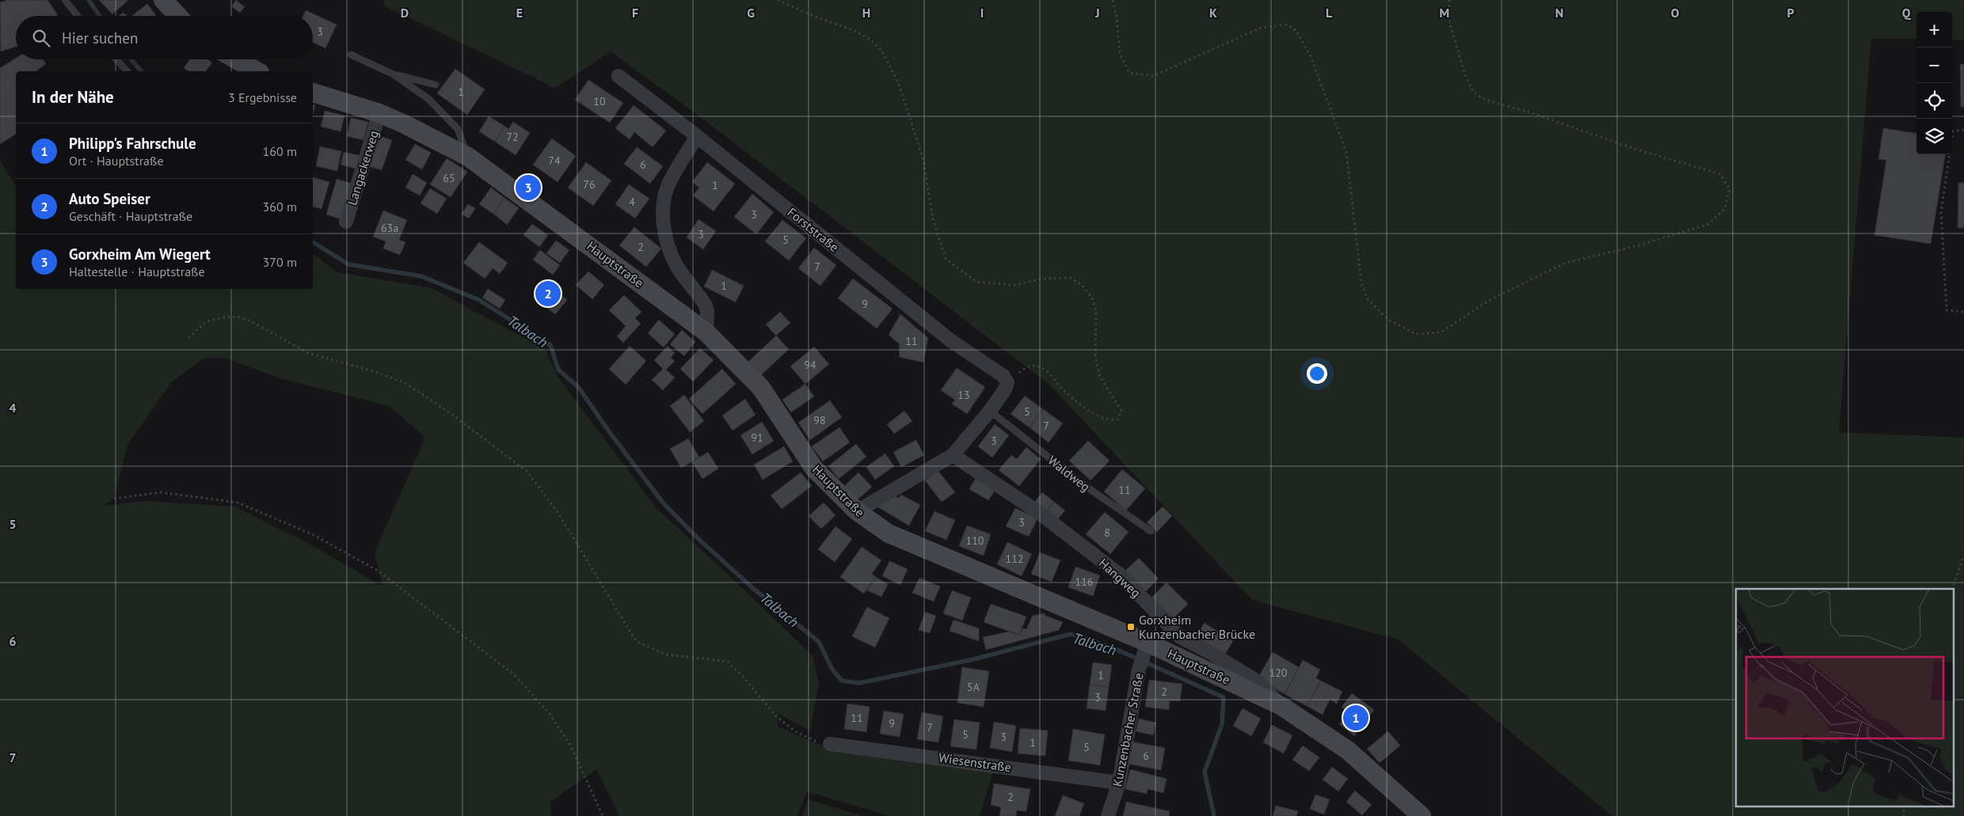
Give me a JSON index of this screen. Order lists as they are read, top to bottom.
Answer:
{
  "streets": {
    "main road": ["Hauptstraße"],
    "street": [
      "Langackerweg",
      "Forststraße",
      "Hangweg",
      "Kunzenbacher Straße",
      "Wiesenstraße"
    ],
    "lane": ["Waldweg"]
  },
  "crossings": [
    ["Langackerweg", "Hauptstraße"],
    ["Hauptstraße", "Hangweg"],
    ["Hauptstraße", "Kunzenbacher Straße"],
    ["Kunzenbacher Straße", "Wiesenstraße"]
  ],
  "water": ["Talbach"],
  "places": {
    "transit": ["Gorxheim Kunzenbacher Brücke"]
  },
  "house_numbers": [
    "3",
    "1",
    "10",
    "72",
    "74",
    "6",
    "65",
    "76",
    "1",
    "4",
    "3",
    "63a",
    "3",
    "5",
    "2",
    "7",
    "1",
    "9",
    "11",
    "94",
    "13",
    "5",
    "98",
    "7",
    "91",
    "3",
    "11",
    "3",
    "8",
    "110",
    "112",
    "116",
    "120",
    "1",
    "5A",
    "2",
    "3",
    "11",
    "9",
    "7",
    "5",
    "3",
    "1",
    "5",
    "6",
    "2"
  ],
  "page": {
    "map_buttons": ["+", "−"],
    "search": "Hier suchen",
    "heading": ["In der Nähe", "3 Ergebnisse"],
    "list": [
      {
        "mark": "1",
        "name": "Philipp's Fahrschule",
        "note": "Ort · Hauptstraße",
        "value": "160 m"
      },
      {
        "mark": "2",
        "name": "Auto Speiser",
        "note": "Geschäft · Hauptstraße",
        "value": "360 m"
      },
      {
        "mark": "3",
        "name": "Gorxheim Am Wiegert",
        "note": "Haltestelle · Hauptstraße",
        "value": "370 m"
      }
    ],
    "pins": ["3", "2", "1"]
  },
  "grid": {
    "columns": [
      "D",
      "E",
      "F",
      "G",
      "H",
      "I",
      "J",
      "K",
      "L",
      "M",
      "N",
      "O",
      "P",
      "Q"
    ],
    "rows": [
      "4",
      "5",
      "6",
      "7"
    ]
  }
}
